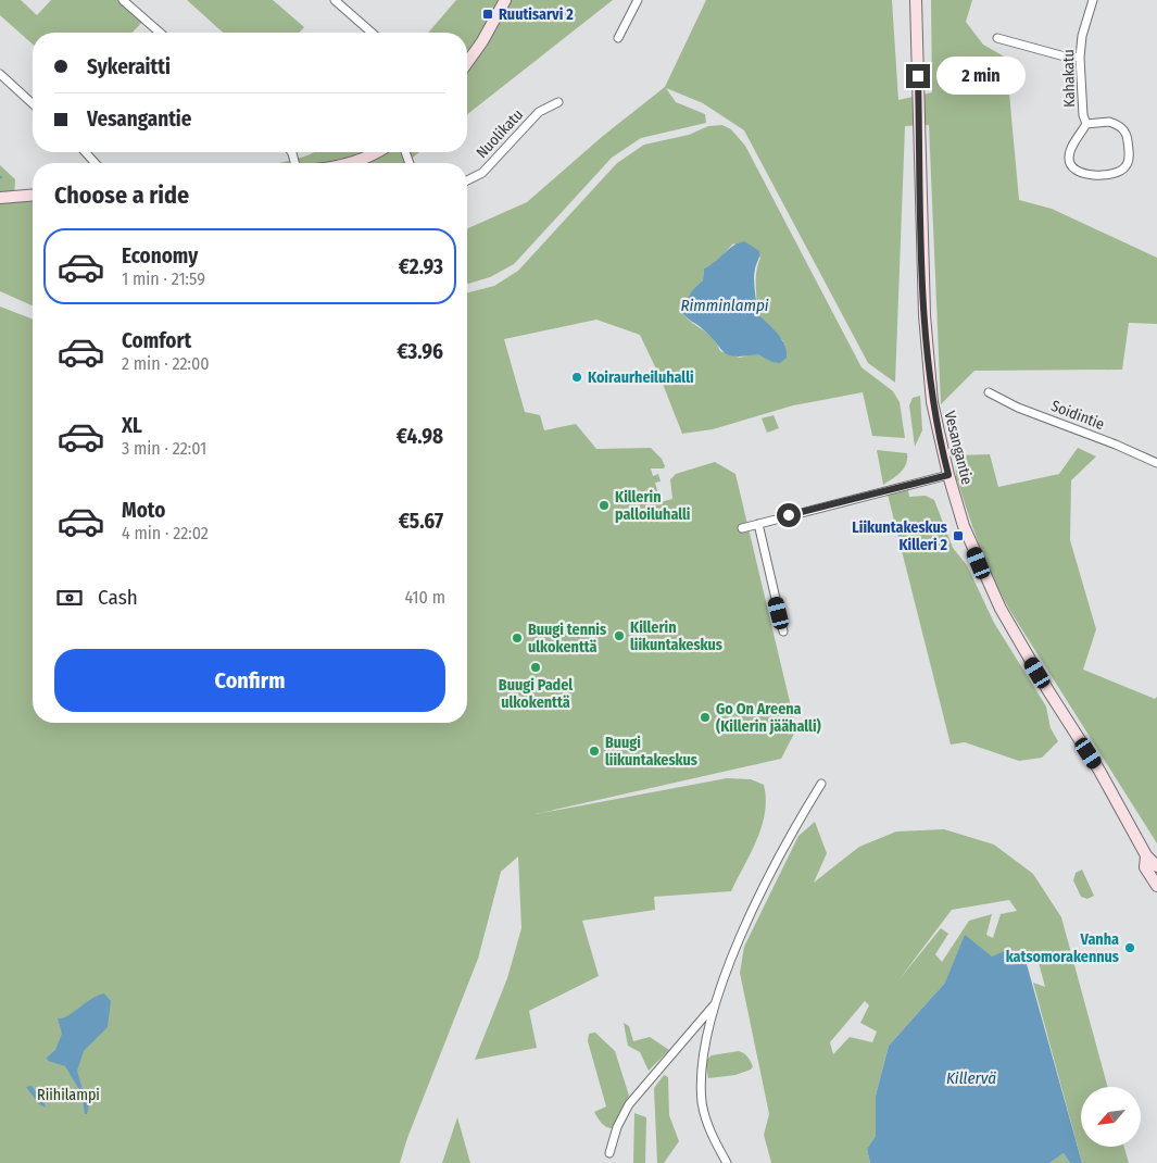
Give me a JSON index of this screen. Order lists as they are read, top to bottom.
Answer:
{
  "streets": {
    "street": [
      "Kahakatu",
      "Nuolikatu",
      "Soidintie",
      "Vesangantie"
    ]
  },
  "water": ["Rimminlampi", "Killervä"],
  "parks": ["Riihilampi"],
  "places": {
    "transit": ["Ruutisarvi 2", "Liikuntakeskus Killeri 2"],
    "other": [
      "Koiraurheiluhalli",
      "Killerin palloiluhalli",
      "Killerin liikuntakeskus",
      "Buugi tennis ulkokenttä",
      "Buugi Padel ulkokenttä",
      "Go On Areena (Killerin jäähalli)",
      "Buugi liikuntakeskus",
      "Vanha katsomorakennus"
    ]
  },
  "north": "bottom left",
  "page": {
    "banner": ["Sykeraitti", "Vesangantie"],
    "bubble": "2 min",
    "heading": "Choose a ride",
    "list": [
      {
        "name": "Economy",
        "note": "1 min · 21:59",
        "value": "€2.93"
      },
      {
        "name": "Comfort",
        "note": "2 min · 22:00",
        "value": "€3.96"
      },
      {
        "name": "XL",
        "note": "3 min · 22:01",
        "value": "€4.98"
      },
      {
        "name": "Moto",
        "note": "4 min · 22:02",
        "value": "€5.67"
      }
    ],
    "pay": ["Cash", "410 m"],
    "buttons": "Confirm"
  }
}
